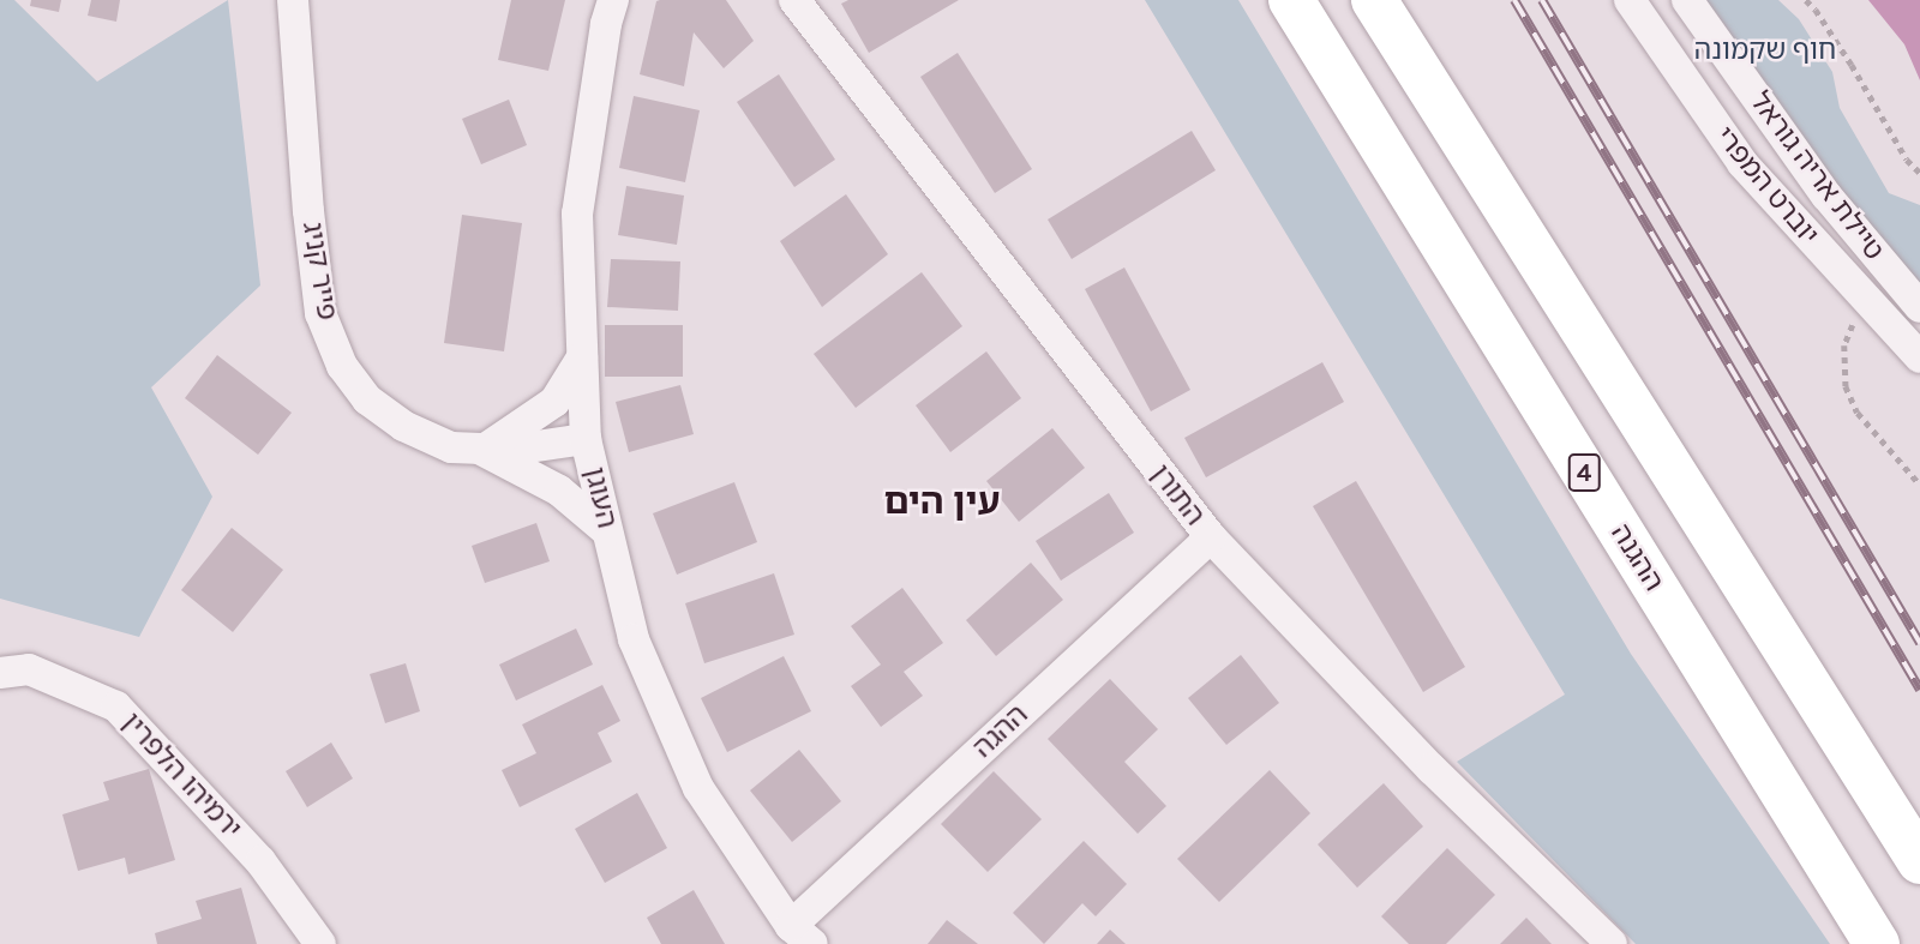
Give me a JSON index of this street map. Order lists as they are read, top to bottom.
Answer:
{
  "streets": {
    "highway": ["4", "ההגנה"],
    "street": [
      "טיילת אריה גוראל",
      "יוברט המפרי",
      "פייר קניג",
      "התורן",
      "העוגן",
      "ההגה",
      "ירמיהו הלפרין"
    ]
  },
  "crossings": [
    ["פייר קניג", "העוגן"],
    ["התורן", "ההגה"],
    ["העוגן", "ההגה"]
  ],
  "districts": ["עין הים"],
  "parks": ["חוף שקמונה"]
}
